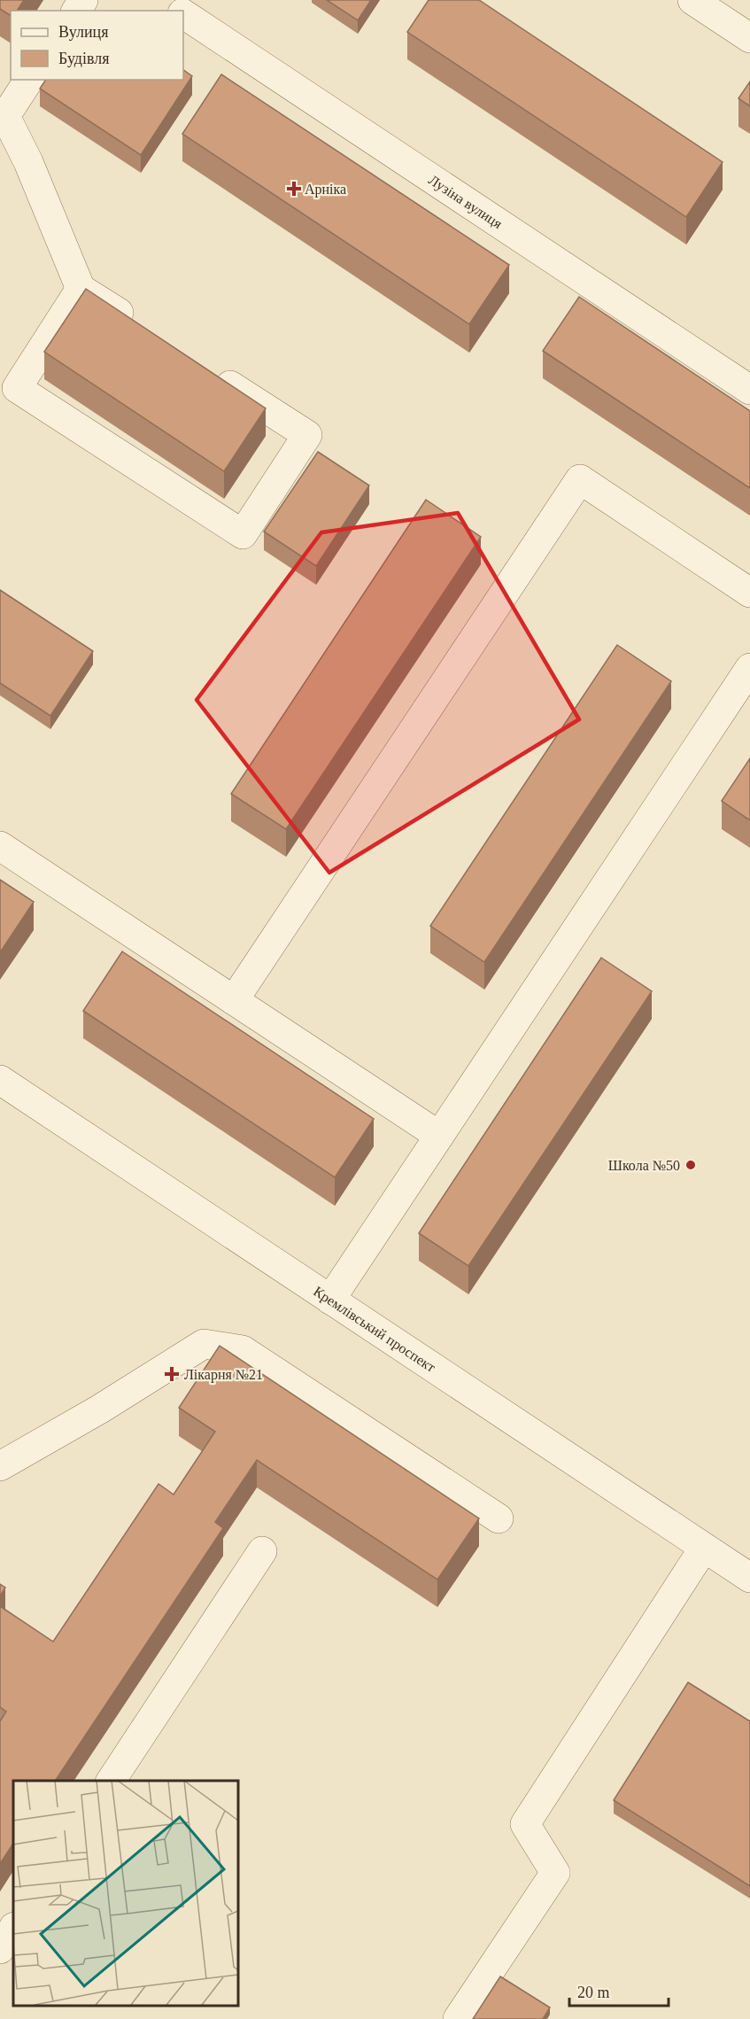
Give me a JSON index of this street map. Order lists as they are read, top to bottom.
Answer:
{
  "streets": {
    "street": ["Лузіна вулиця", "Кремлівський проспект"]
  },
  "places": {
    "health": ["Арніка", "Лікарня №21"],
    "other": ["Школа №50"]
  },
  "legend": ["Вулиця", "Будівля"],
  "scale_bar": "20 m"
}
